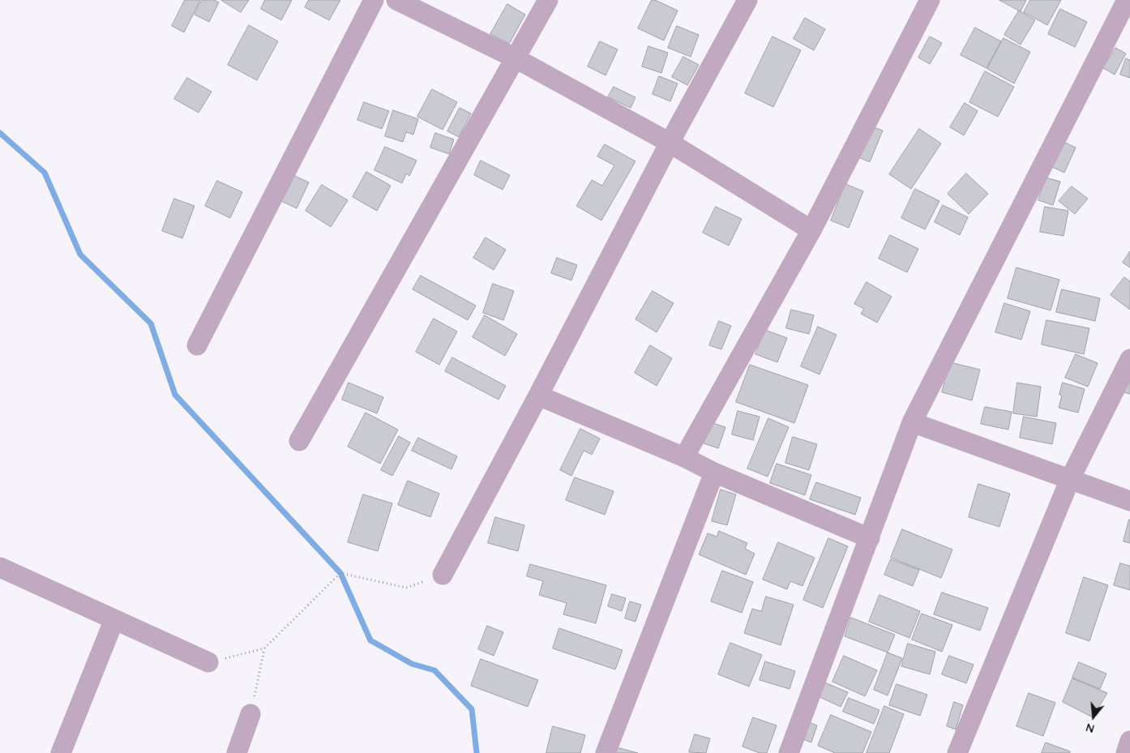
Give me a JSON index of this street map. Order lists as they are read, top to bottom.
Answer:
{
  "north": "bottom"
}
